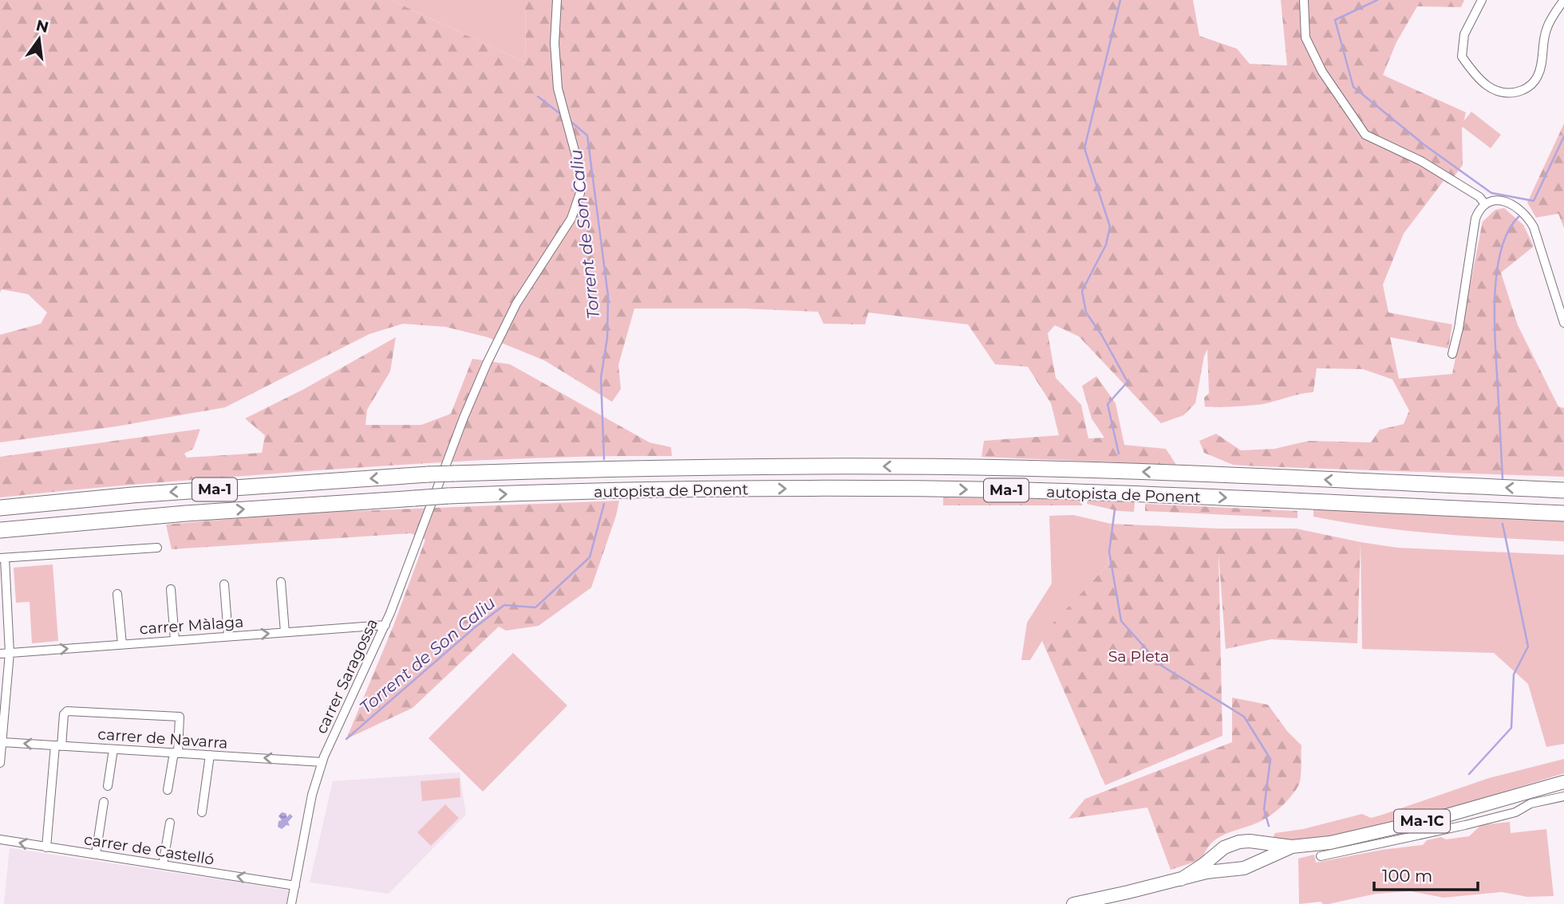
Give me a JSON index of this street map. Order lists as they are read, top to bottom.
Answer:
{
  "streets": {
    "highway": ["Ma-1", "autopista de Ponent"],
    "main road": ["Ma-1C"],
    "street": [
      "carrer Màlaga",
      "carrer Saragossa",
      "carrer de Navarra",
      "carrer de Castelló"
    ]
  },
  "crossings": [
    ["Ma-1", "autopista de Ponent"],
    ["Ma-1", "carrer Saragossa"],
    ["autopista de Ponent", "carrer Saragossa"],
    ["carrer Màlaga", "carrer Saragossa"],
    ["carrer Saragossa", "carrer de Navarra"],
    ["carrer Saragossa", "carrer de Castelló"]
  ],
  "one_way": ["carrer Màlaga", "carrer de Navarra", "carrer de Castelló"],
  "water": ["Torrent de Son Caliu"],
  "parks": ["Sa Pleta"],
  "scale_bar": "100 m",
  "north": "top"
}
